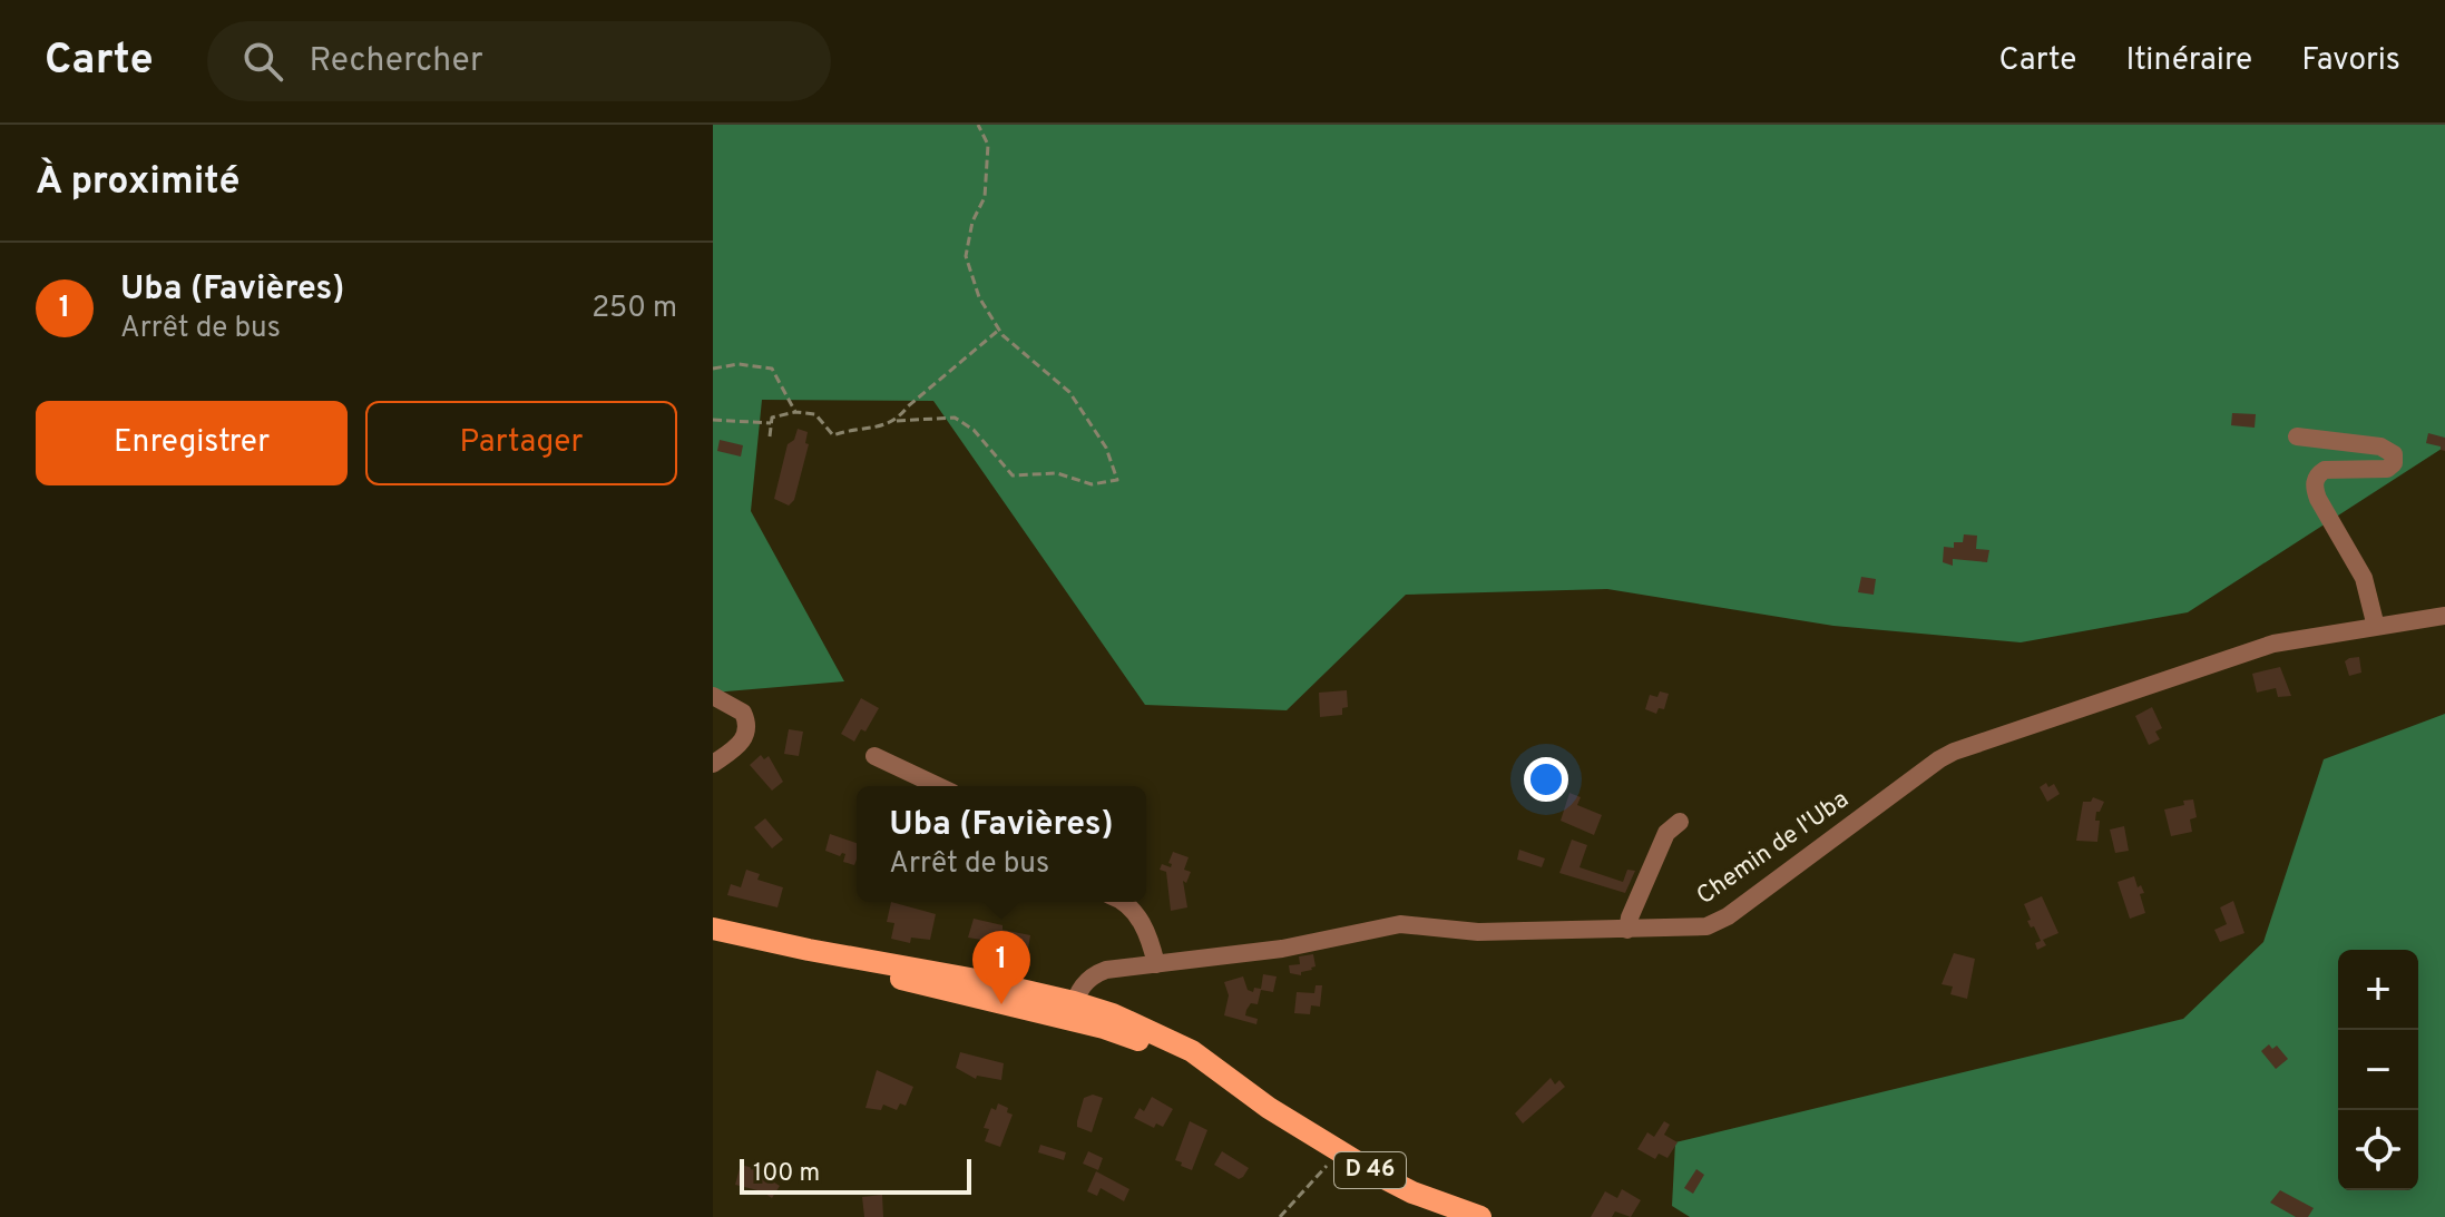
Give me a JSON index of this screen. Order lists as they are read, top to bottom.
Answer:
{
  "streets": {
    "main road": ["D 46"],
    "street": ["Chemin de l'Uba"]
  },
  "crossings": [
    ["Chemin de l'Uba", "D 46"]
  ],
  "scale_bar": "100 m",
  "page": {
    "header": "Carte",
    "search": "Rechercher",
    "nav": ["Carte", "Itinéraire", "Favoris"],
    "heading": "À proximité",
    "list": [
      {
        "mark": "1",
        "name": "Uba (Favières)",
        "note": "Arrêt de bus",
        "value": "250 m"
      }
    ],
    "buttons": ["Enregistrer", "Partager"],
    "popup": ["Uba (Favières)", "Arrêt de bus"],
    "pins": "1",
    "map_buttons": ["+", "−"],
    "scale": "100 m"
  }
}
